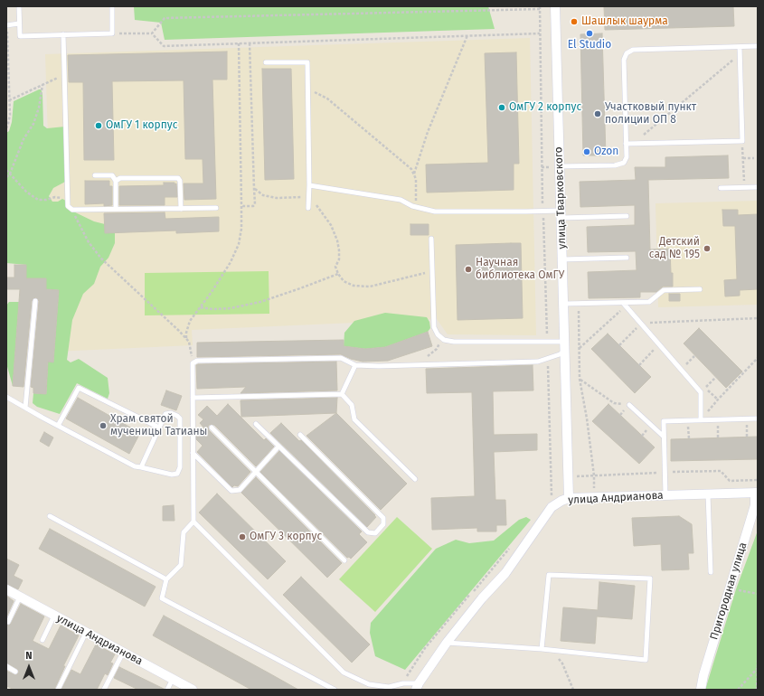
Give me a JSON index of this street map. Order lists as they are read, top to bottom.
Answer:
{
  "streets": {
    "street": ["улица Тварковского", "улица Андрианова", "Пригородная улица"]
  },
  "crossings": [
    ["улица Тварковского", "улица Андрианова"],
    ["улица Андрианова", "Пригородная улица"]
  ],
  "places": [
    "Шашлык шаурма",
    "El Studio",
    "ОмГУ 2 корпус",
    "Участковый пункт полиции ОП 8",
    "ОмГУ 1 корпус",
    "Ozon",
    "Детский сад № 195",
    "Научная библиотека ОмГУ",
    "Храм святой мученицы Татианы",
    "ОмГУ 3 корпус"
  ],
  "north": "top"
}
